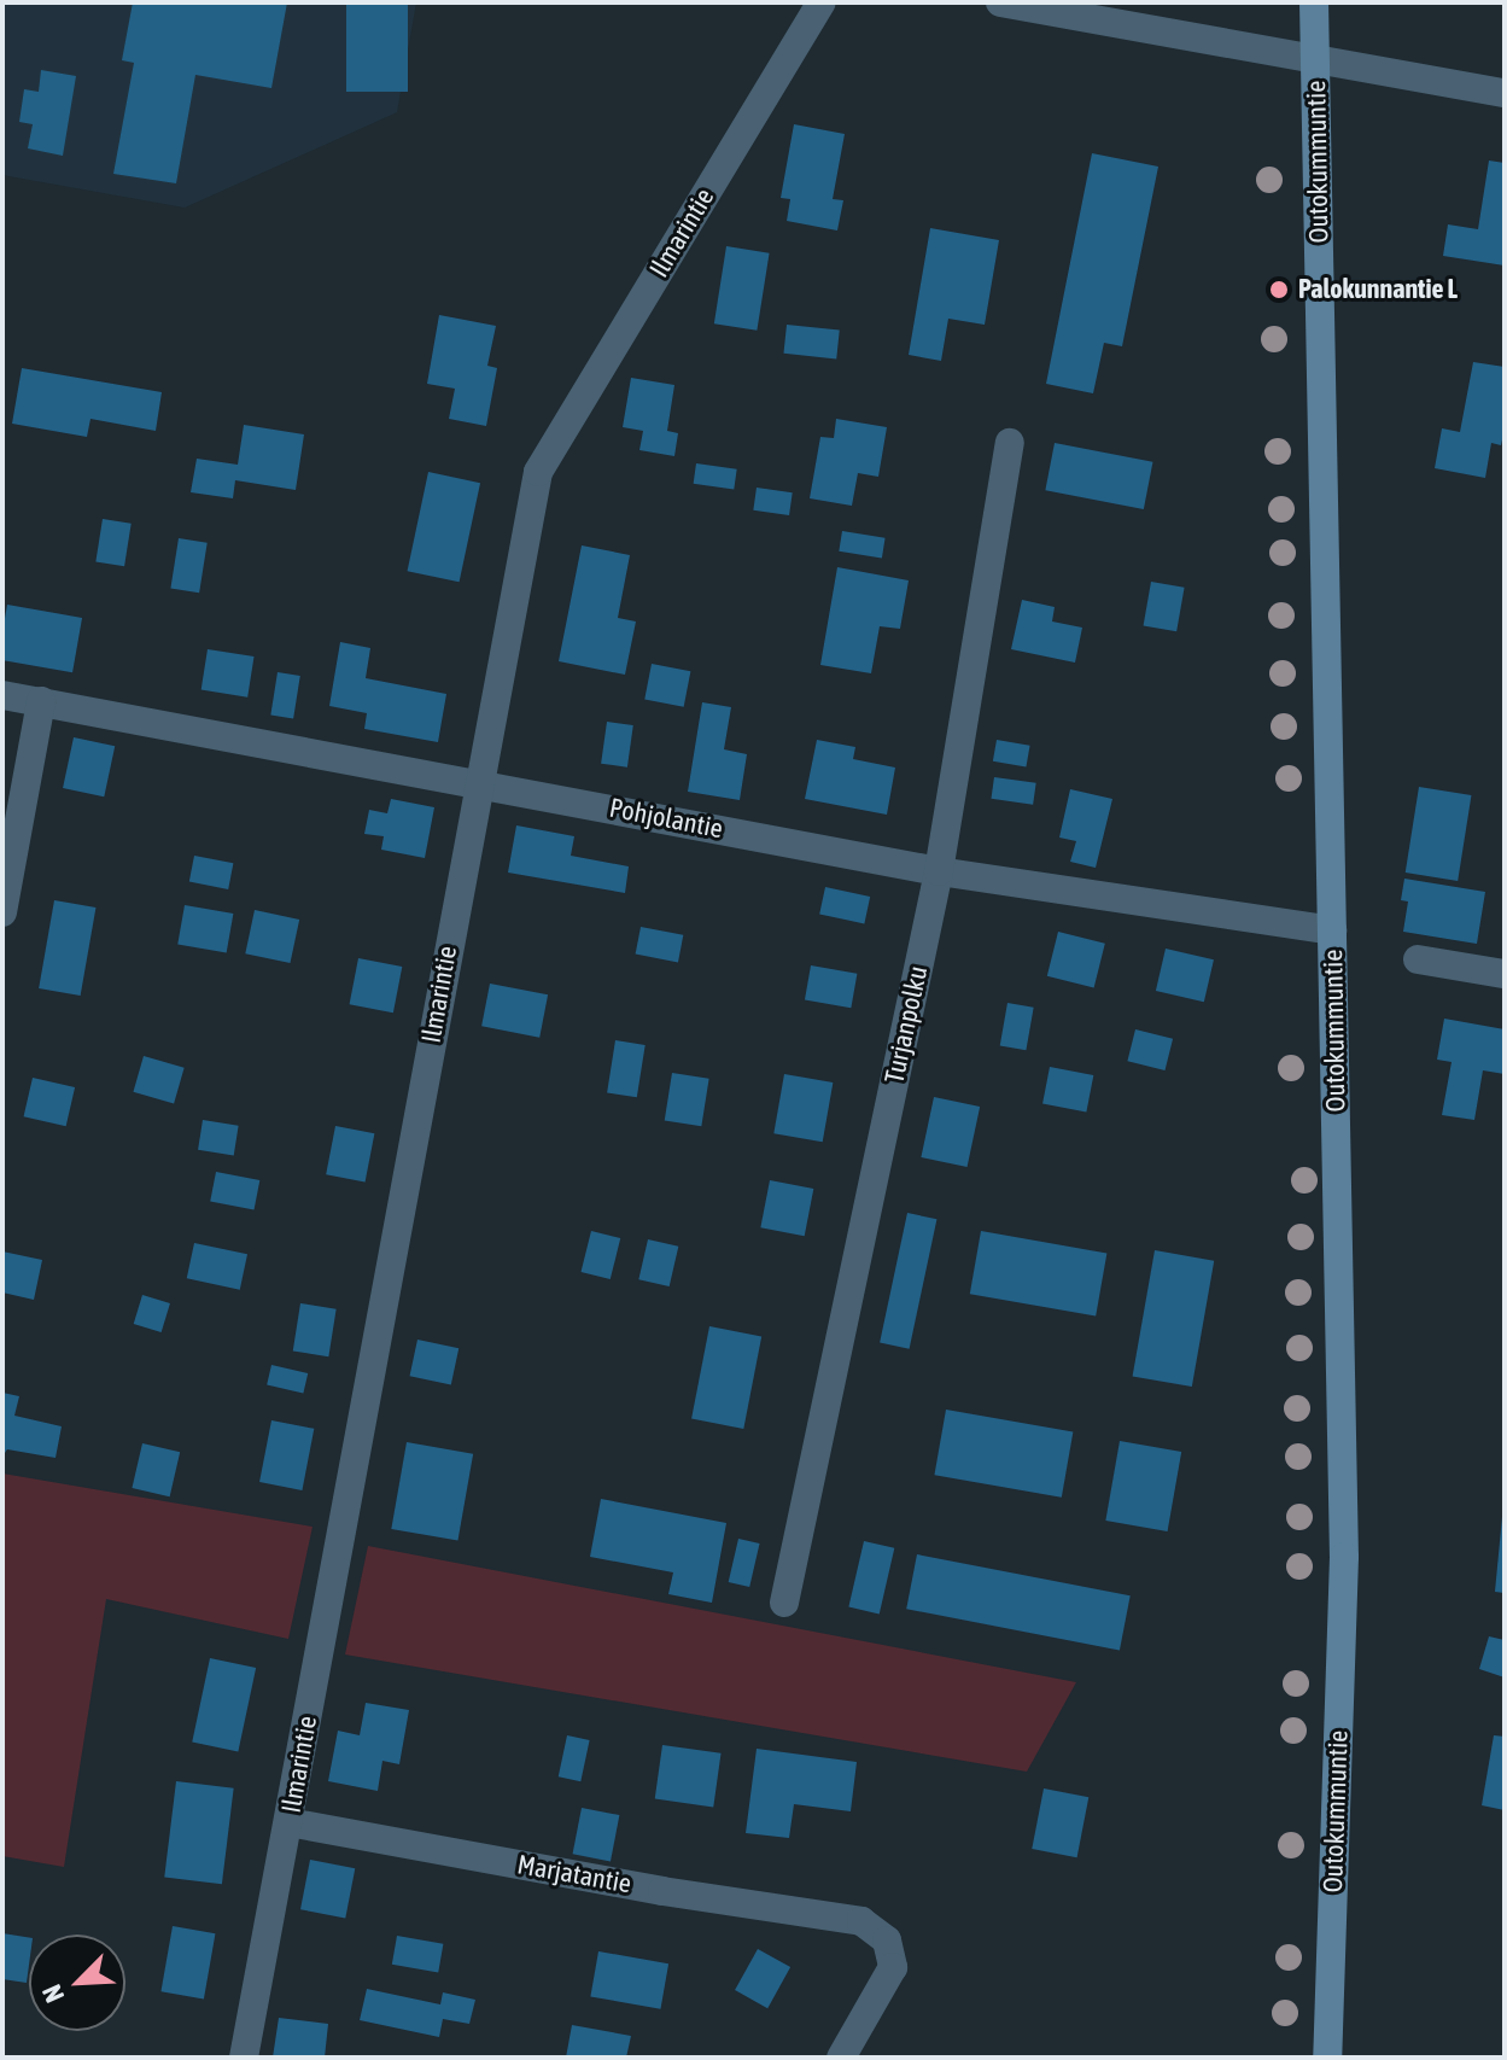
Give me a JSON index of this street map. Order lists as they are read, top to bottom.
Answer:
{
  "streets": {
    "main road": ["Outokummuntie"],
    "street": [
      "Ilmarintie",
      "Pohjolantie",
      "Turjanpolku",
      "Marjatantie"
    ]
  },
  "crossings": [
    ["Outokummuntie", "Pohjolantie"],
    ["Ilmarintie", "Pohjolantie"],
    ["Ilmarintie", "Marjatantie"],
    ["Pohjolantie", "Turjanpolku"]
  ],
  "places": ["Palokunnantie L"],
  "north": "bottom left"
}
